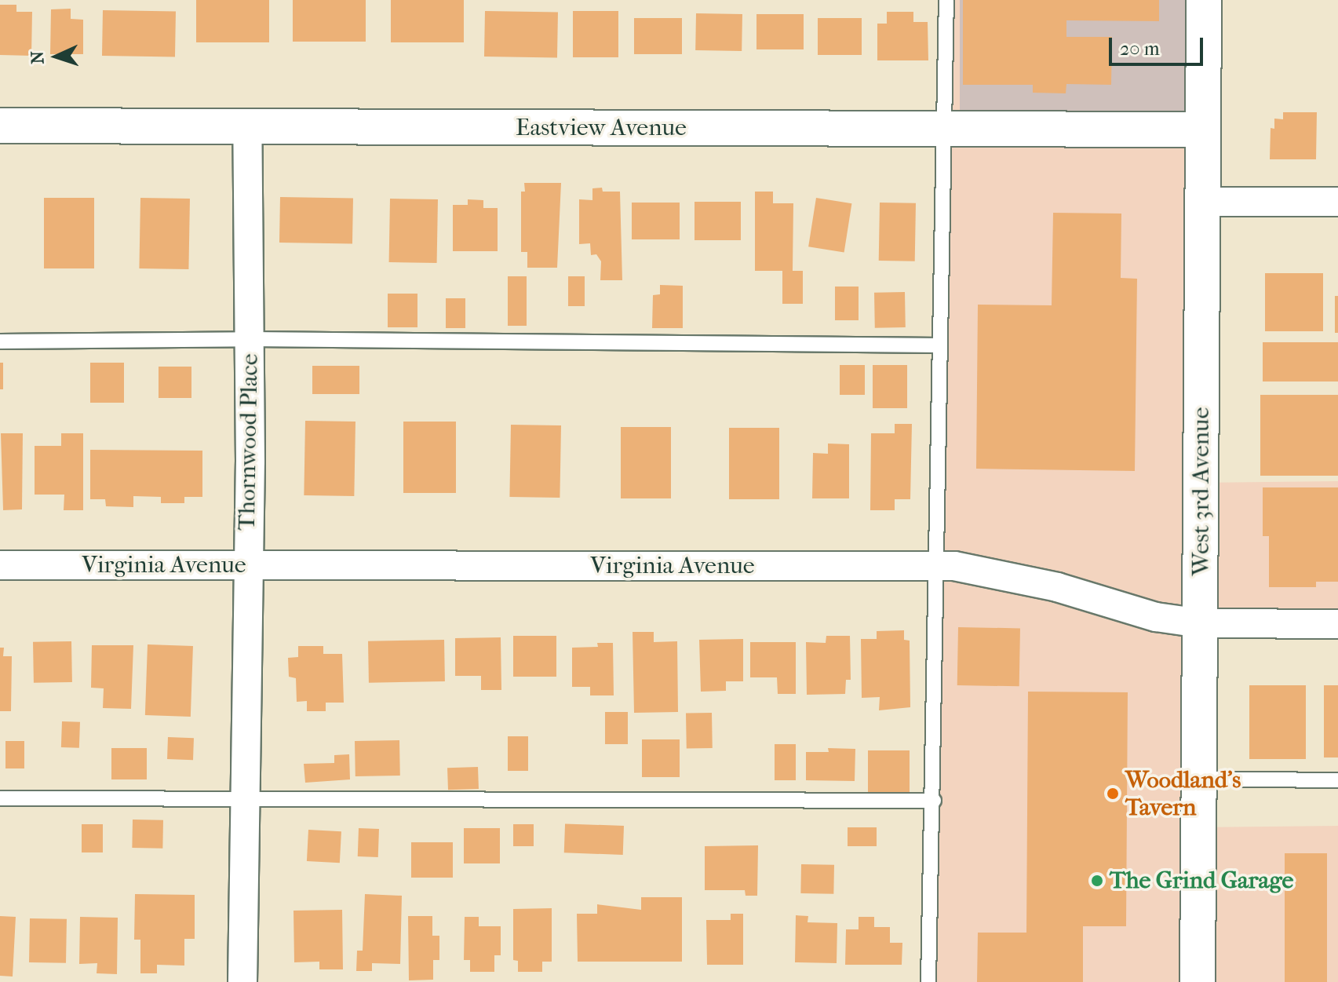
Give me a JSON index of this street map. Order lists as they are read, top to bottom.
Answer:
{
  "streets": {
    "street": [
      "Eastview Avenue",
      "Thornwood Place",
      "West 3rd Avenue",
      "Virginia Avenue"
    ]
  },
  "crossings": [
    ["Eastview Avenue", "Thornwood Place"],
    ["Eastview Avenue", "West 3rd Avenue"],
    ["Thornwood Place", "Virginia Avenue"],
    ["West 3rd Avenue", "Virginia Avenue"]
  ],
  "places": ["Woodland's Tavern", "The Grind Garage"],
  "scale_bar": "20 m",
  "north": "left"
}
